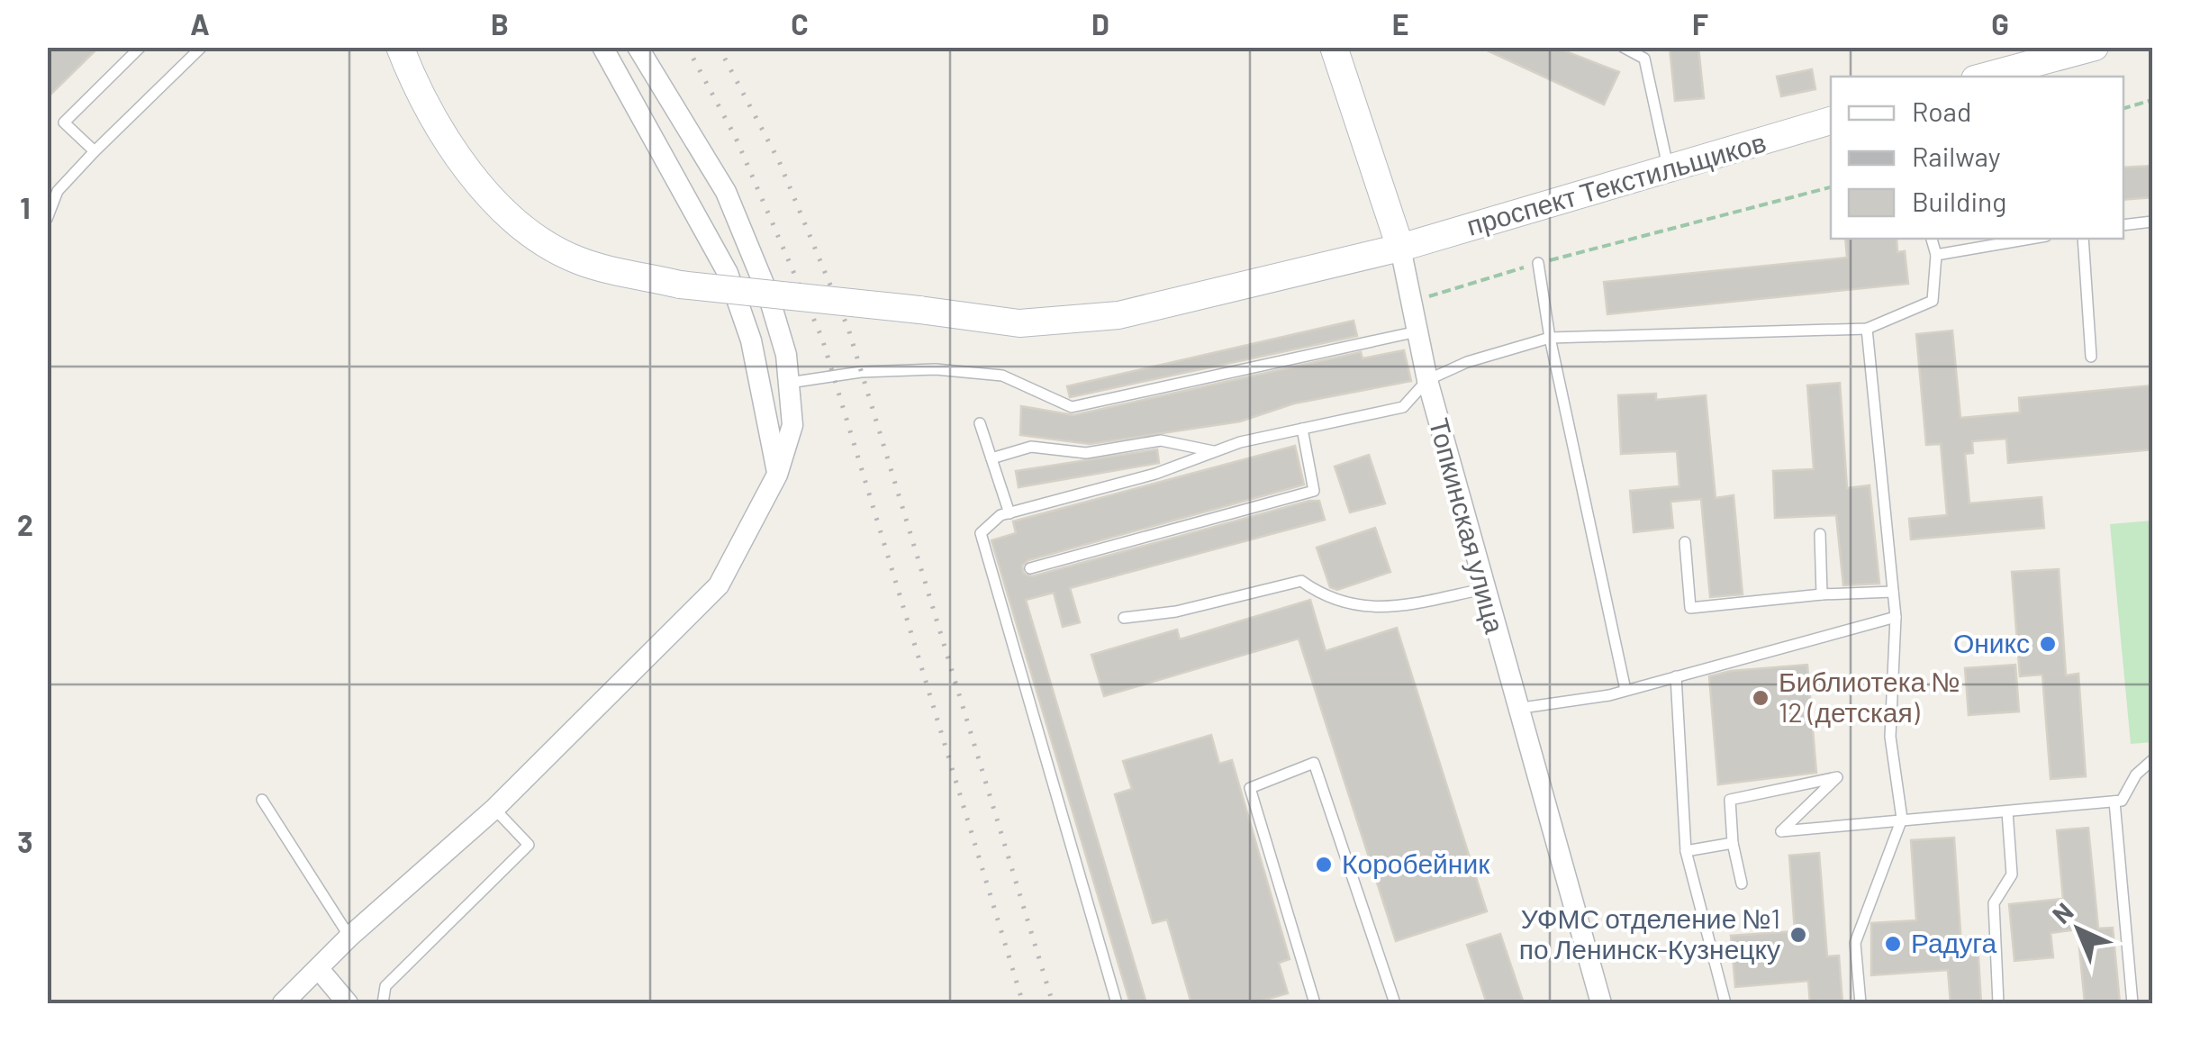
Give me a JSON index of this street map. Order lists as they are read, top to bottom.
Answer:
{
  "streets": {
    "street": ["проспект Текстильщиков", "Топкинская улица"]
  },
  "crossings": [
    ["проспект Текстильщиков", "Топкинская улица"]
  ],
  "places": [
    "Оникс",
    "Библиотека № 12 (детская)",
    "Коробейник",
    "УФМС отделение №1 по Ленинск-Кузнецку",
    "Радуга"
  ],
  "legend": ["Road", "Railway", "Building"],
  "north": "top left",
  "grid": {
    "columns": [
      "A",
      "B",
      "C",
      "D",
      "E",
      "F",
      "G"
    ],
    "rows": ["1", "2", "3"]
  }
}
